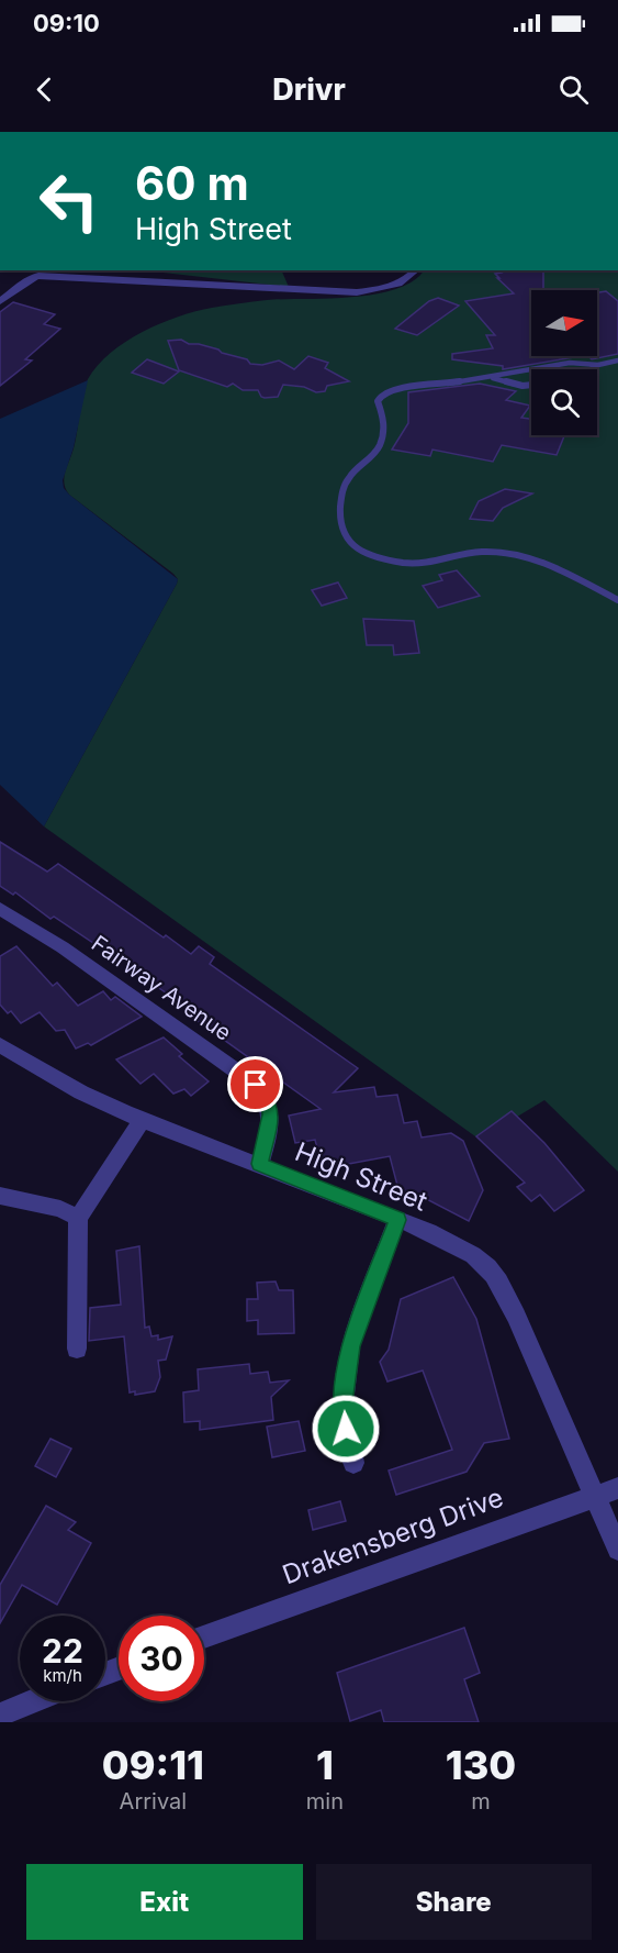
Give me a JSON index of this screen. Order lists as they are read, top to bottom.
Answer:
{
  "streets": {
    "street": ["Fairway Avenue", "High Street", "Drakensberg Drive"]
  },
  "crossings": [
    ["Fairway Avenue", "High Street"],
    ["High Street", "Drakensberg Drive"]
  ],
  "north": "right",
  "page": {
    "status": "09:10",
    "header": "Drivr",
    "turn": ["60 m", "High Street"],
    "speed": "22 km/h",
    "limit": "30",
    "eta": [
      "09:11",
      "Arrival",
      "1",
      "min",
      "130",
      "m"
    ],
    "buttons": ["Exit", "Share"]
  }
}
